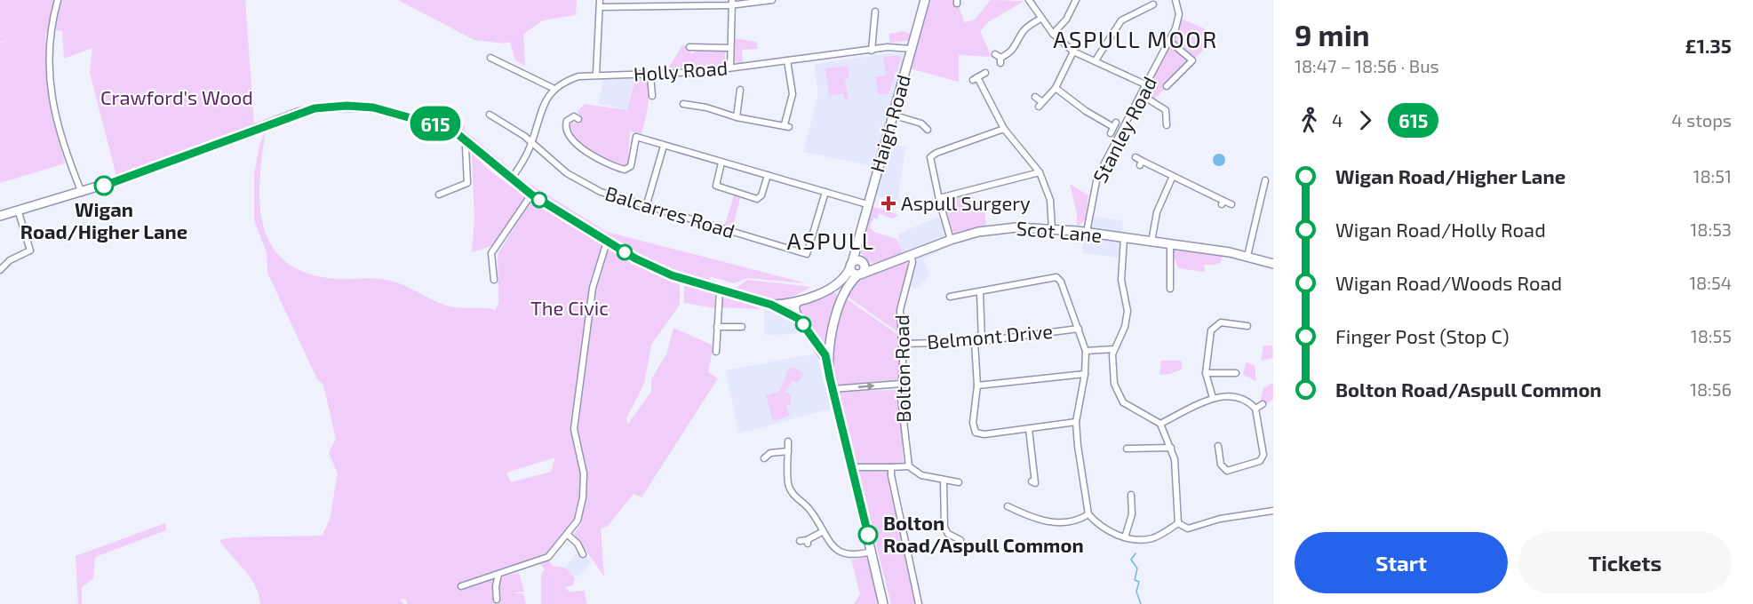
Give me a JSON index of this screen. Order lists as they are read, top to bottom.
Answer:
{
  "streets": {
    "main road": ["Haigh Road", "Scot Lane"],
    "street": [
      "Holly Road",
      "Stanley Road",
      "Balcarres Road",
      "Belmont Drive",
      "Bolton Road"
    ]
  },
  "crossings": [
    ["Holly Road", "Haigh Road"],
    ["Haigh Road", "Scot Lane"],
    ["Stanley Road", "Scot Lane"],
    ["Scot Lane", "Bolton Road"],
    ["Belmont Drive", "Bolton Road"]
  ],
  "districts": ["ASPULL MOOR", "ASPULL"],
  "parks": ["Crawford's Wood", "The Civic"],
  "places": {
    "other": ["Wigan Road/Higher Lane", "Bolton Road/Aspull Common"],
    "health": ["Aspull Surgery"]
  },
  "lines": ["bus line 615"],
  "page": {
    "on_map": "615",
    "heading": ["9 min", "18:47 – 18:56 · Bus", "£1.35"],
    "legs": ["4", "615", "4 stops"],
    "list": [
      {
        "name": "Wigan Road/Higher Lane",
        "value": "18:51"
      },
      {
        "name": "Wigan Road/Holly Road",
        "value": "18:53"
      },
      {
        "name": "Wigan Road/Woods Road",
        "value": "18:54"
      },
      {
        "name": "Finger Post (Stop C)",
        "value": "18:55"
      },
      {
        "name": "Bolton Road/Aspull Common",
        "value": "18:56"
      }
    ],
    "buttons": ["Start", "Tickets"]
  }
}
